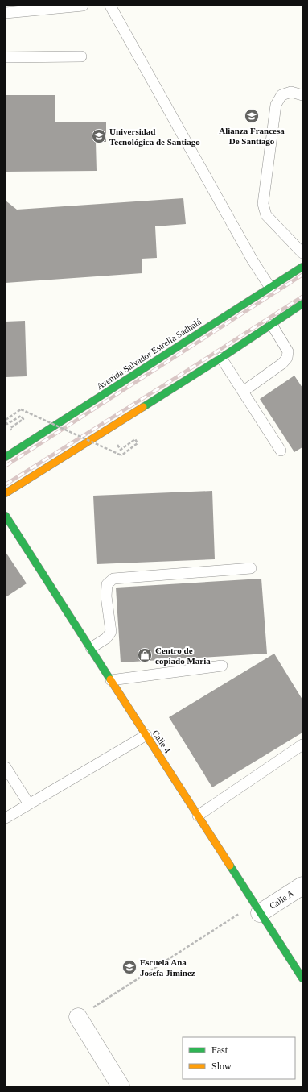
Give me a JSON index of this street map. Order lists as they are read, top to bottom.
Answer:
{
  "streets": {
    "main road": ["Avenida Salvador Estrella Sadhalá", "Calle 4"],
    "street": ["Calle A"]
  },
  "crossings": [
    ["Calle 4", "Calle A"]
  ],
  "places": {
    "school or university": ["Alianza Francesa De Santiago", "Universidad Tecnológica de Santiago", "Escuela Ana Josefa Jiminez"],
    "shop": ["Centro de copiado Maria"]
  },
  "legend": ["Fast", "Slow"]
}
